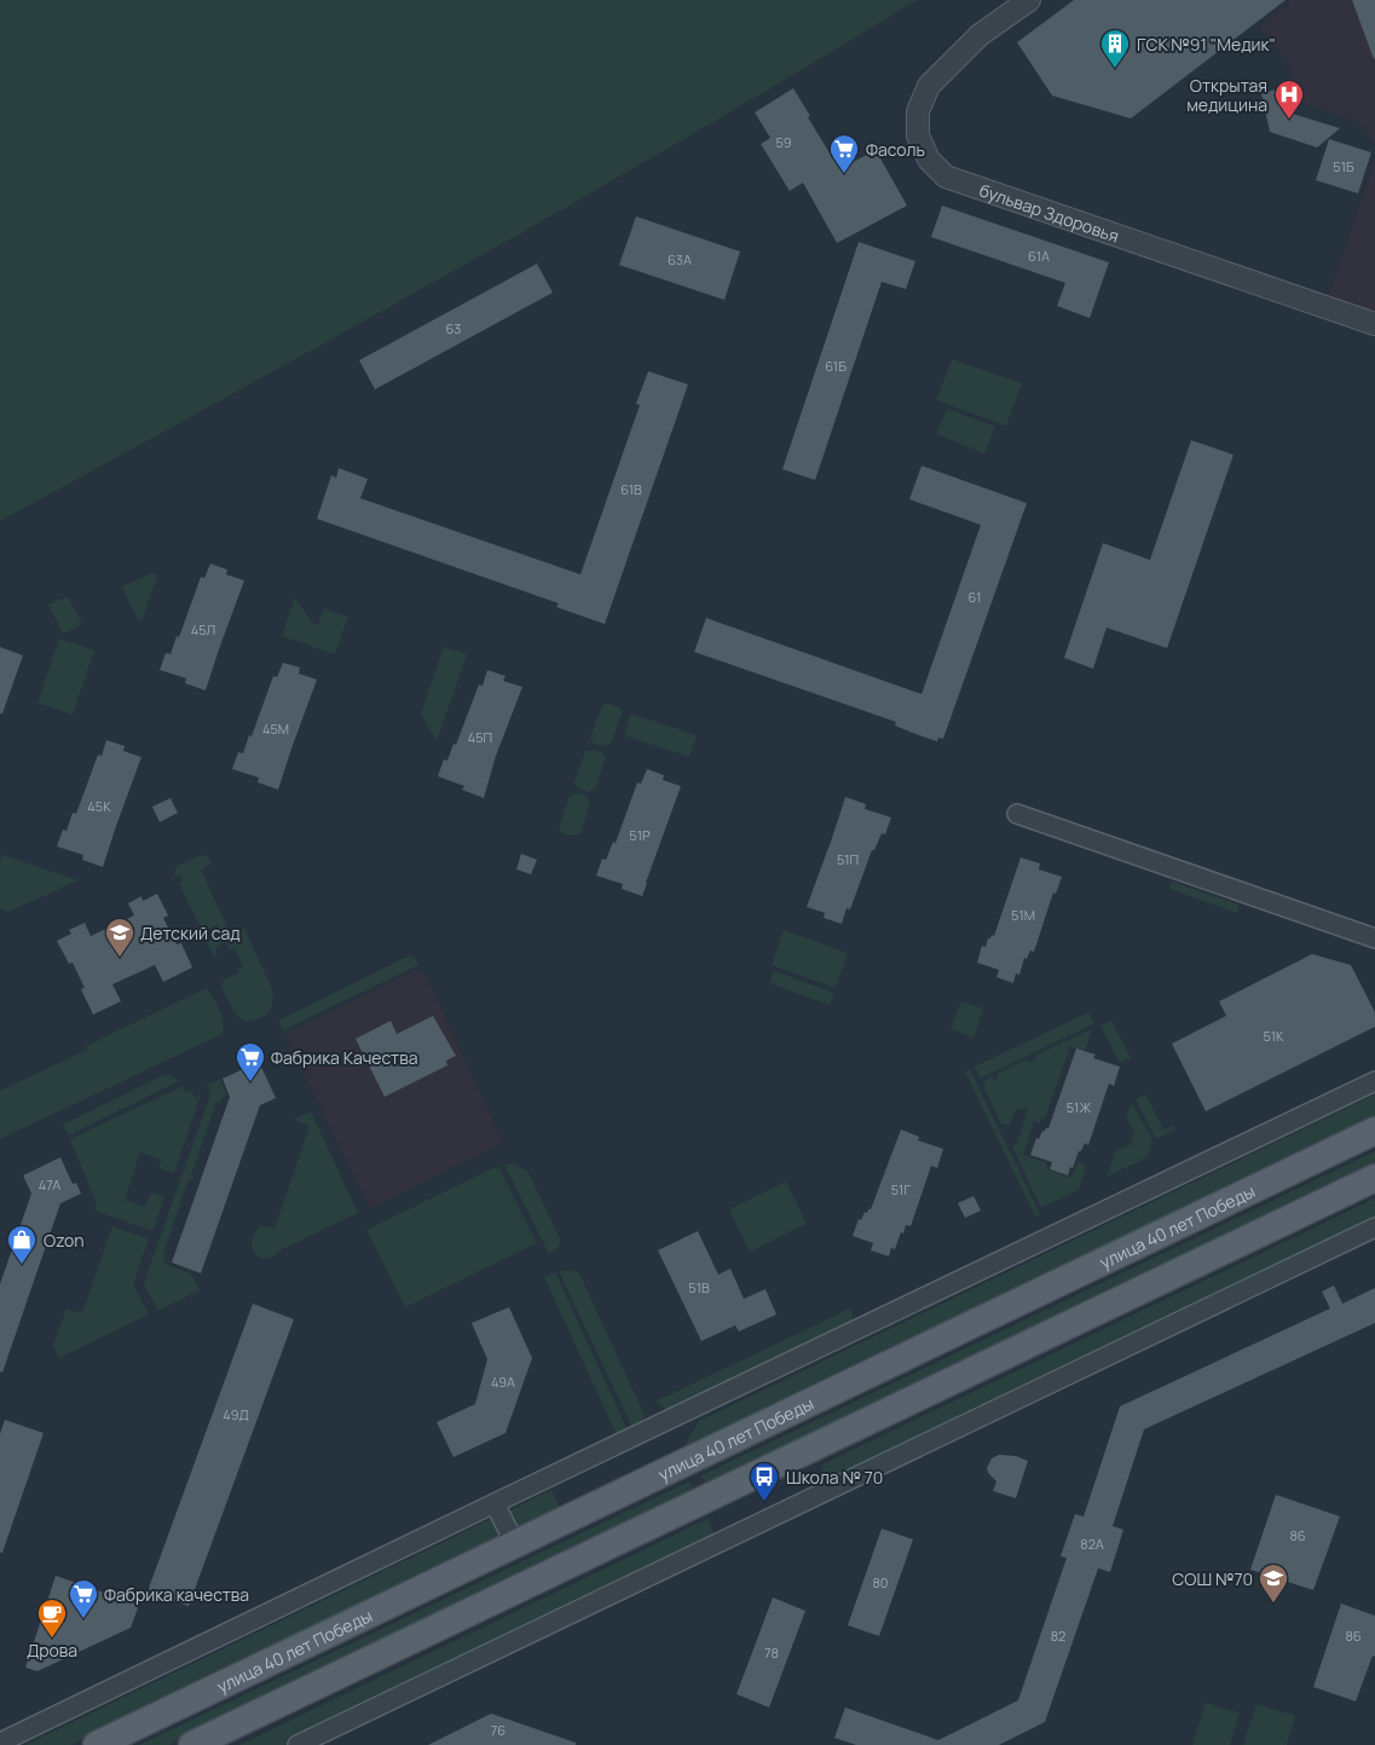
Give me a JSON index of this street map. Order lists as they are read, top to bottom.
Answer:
{
  "streets": {
    "main road": ["улица 40 лет Победы"],
    "street": ["бульвар Здоровья"]
  },
  "places": {
    "building": ["ГСК №91 \"Медик\""],
    "hospital": ["Открытая медицина"],
    "supermarket": ["Фасоль", "Фабрика Качества", "Фабрика качества"],
    "school or university": ["Детский сад", "СОШ №70"],
    "shop": ["Ozon"],
    "bus stop": ["Школа № 70"],
    "cafe": ["Дрова"]
  },
  "house_numbers": [
    "59",
    "51Б",
    "61А",
    "63А",
    "63",
    "61Б",
    "61В",
    "61",
    "45Л",
    "45М",
    "45П",
    "45К",
    "51Р",
    "51П",
    "51М",
    "51К",
    "51Ж",
    "47А",
    "51Г",
    "51В",
    "49А",
    "49Д",
    "86",
    "82А",
    "80",
    "82",
    "86",
    "78",
    "76"
  ]
}
